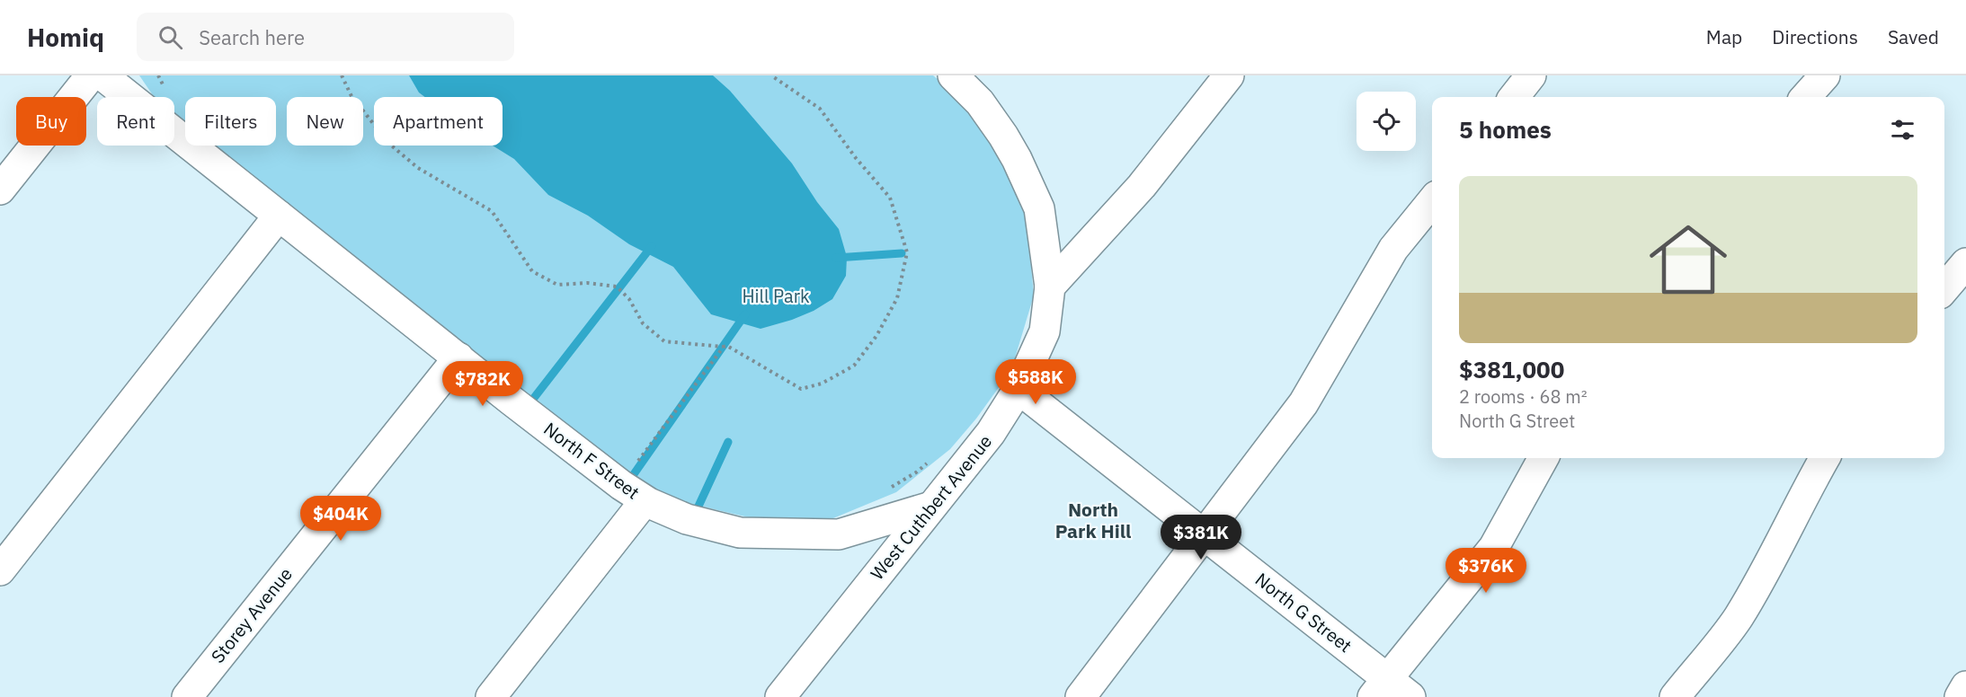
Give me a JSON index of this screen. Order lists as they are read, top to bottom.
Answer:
{
  "streets": {
    "street": [
      "North F Street",
      "West Cuthbert Avenue",
      "North G Street",
      "Storey Avenue"
    ]
  },
  "crossings": [
    ["North F Street", "West Cuthbert Avenue"],
    ["North F Street", "Storey Avenue"],
    ["West Cuthbert Avenue", "North G Street"]
  ],
  "districts": ["North Park Hill"],
  "parks": ["Hill Park"],
  "page": {
    "header": "Homiq",
    "search": "Search here",
    "nav": ["Map", "Directions", "Saved"],
    "chip": [
      "Buy",
      "Rent",
      "Filters",
      "New",
      "Apartment"
    ],
    "heading": "5 homes",
    "list": [
      {
        "name": "$381,000",
        "note": "2 rooms · 68 m² · North G Street"
      }
    ],
    "price": [
      "$588K",
      "$782K",
      "$404K",
      "$381K",
      "$376K"
    ]
  }
}
